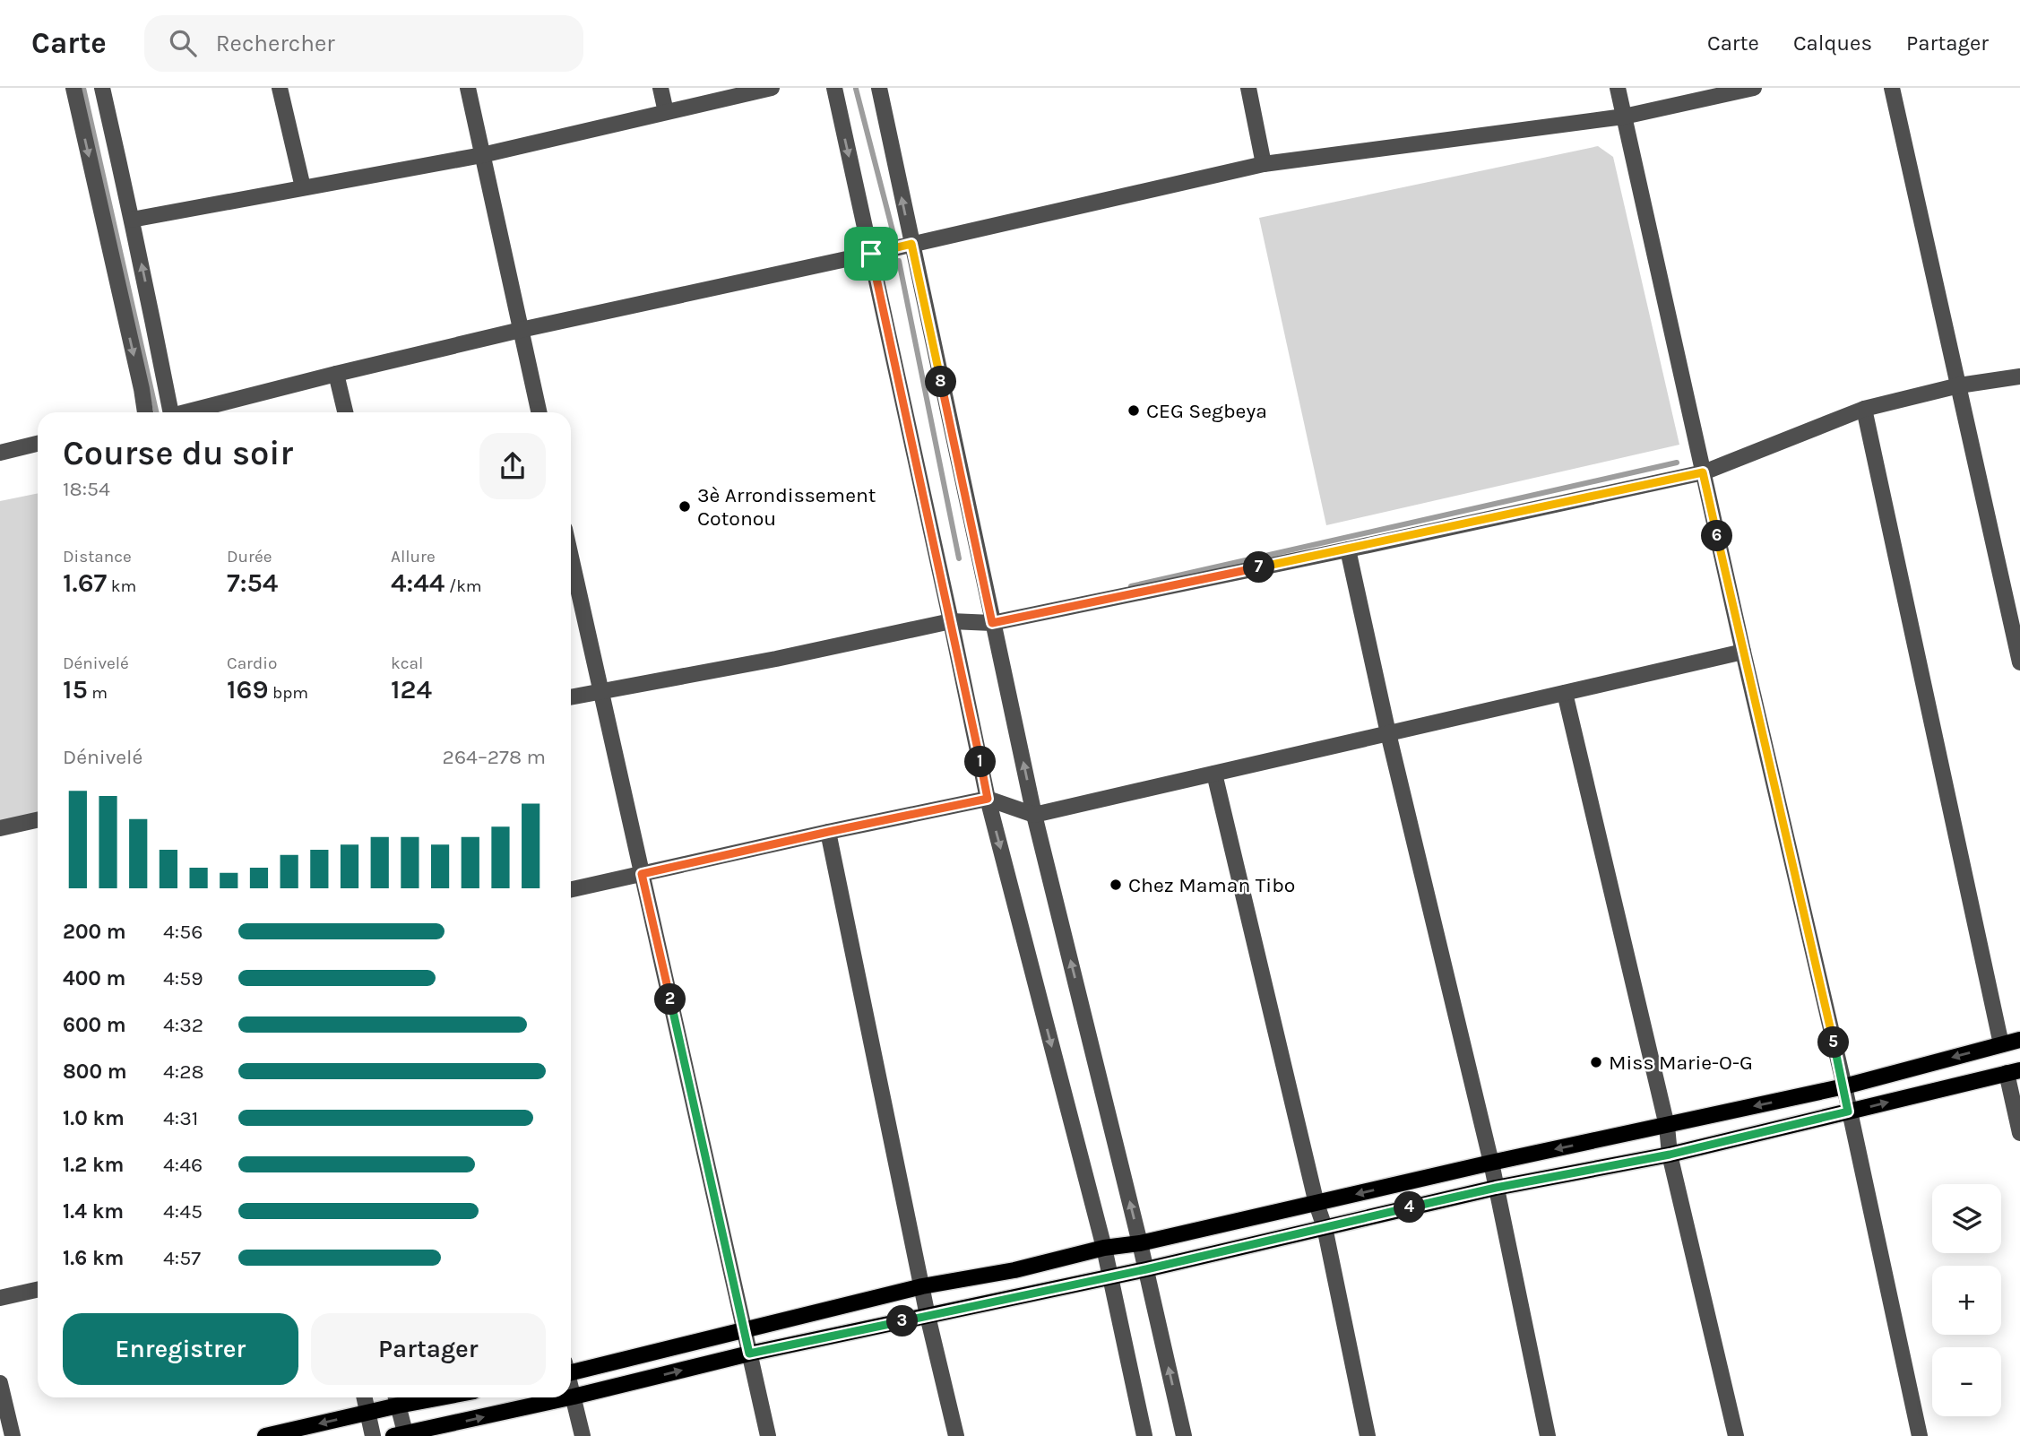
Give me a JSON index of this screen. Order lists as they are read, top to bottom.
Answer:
{
  "places": [
    "CEG Segbeya",
    "3è Arrondissement Cotonou",
    "Chez Maman Tibo",
    "Miss Marie-O-G"
  ],
  "page": {
    "header": "Carte",
    "search": "Rechercher",
    "nav": ["Carte", "Calques", "Partager"],
    "pins": [
      "8",
      "6",
      "7",
      "1",
      "2",
      "5",
      "4",
      "3"
    ],
    "heading": ["Course du soir", "18:54"],
    "stats": [
      ["Distance", "1.67 km"],
      ["Durée", "7:54"],
      ["Allure", "4:44 /km"],
      ["Dénivelé", "15 m"],
      ["Cardio", "169 bpm"],
      ["kcal", "124"]
    ],
    "chart": ["Dénivelé", "264–278 m"],
    "list": [
      {
        "name": "200 m",
        "note": "4:56"
      },
      {
        "name": "400 m",
        "note": "4:59"
      },
      {
        "name": "600 m",
        "note": "4:32"
      },
      {
        "name": "800 m",
        "note": "4:28"
      },
      {
        "name": "1.0 km",
        "note": "4:31"
      },
      {
        "name": "1.2 km",
        "note": "4:46"
      },
      {
        "name": "1.4 km",
        "note": "4:45"
      },
      {
        "name": "1.6 km",
        "note": "4:57"
      }
    ],
    "map_buttons": ["+", "−"],
    "buttons": ["Enregistrer", "Partager"]
  }
}
